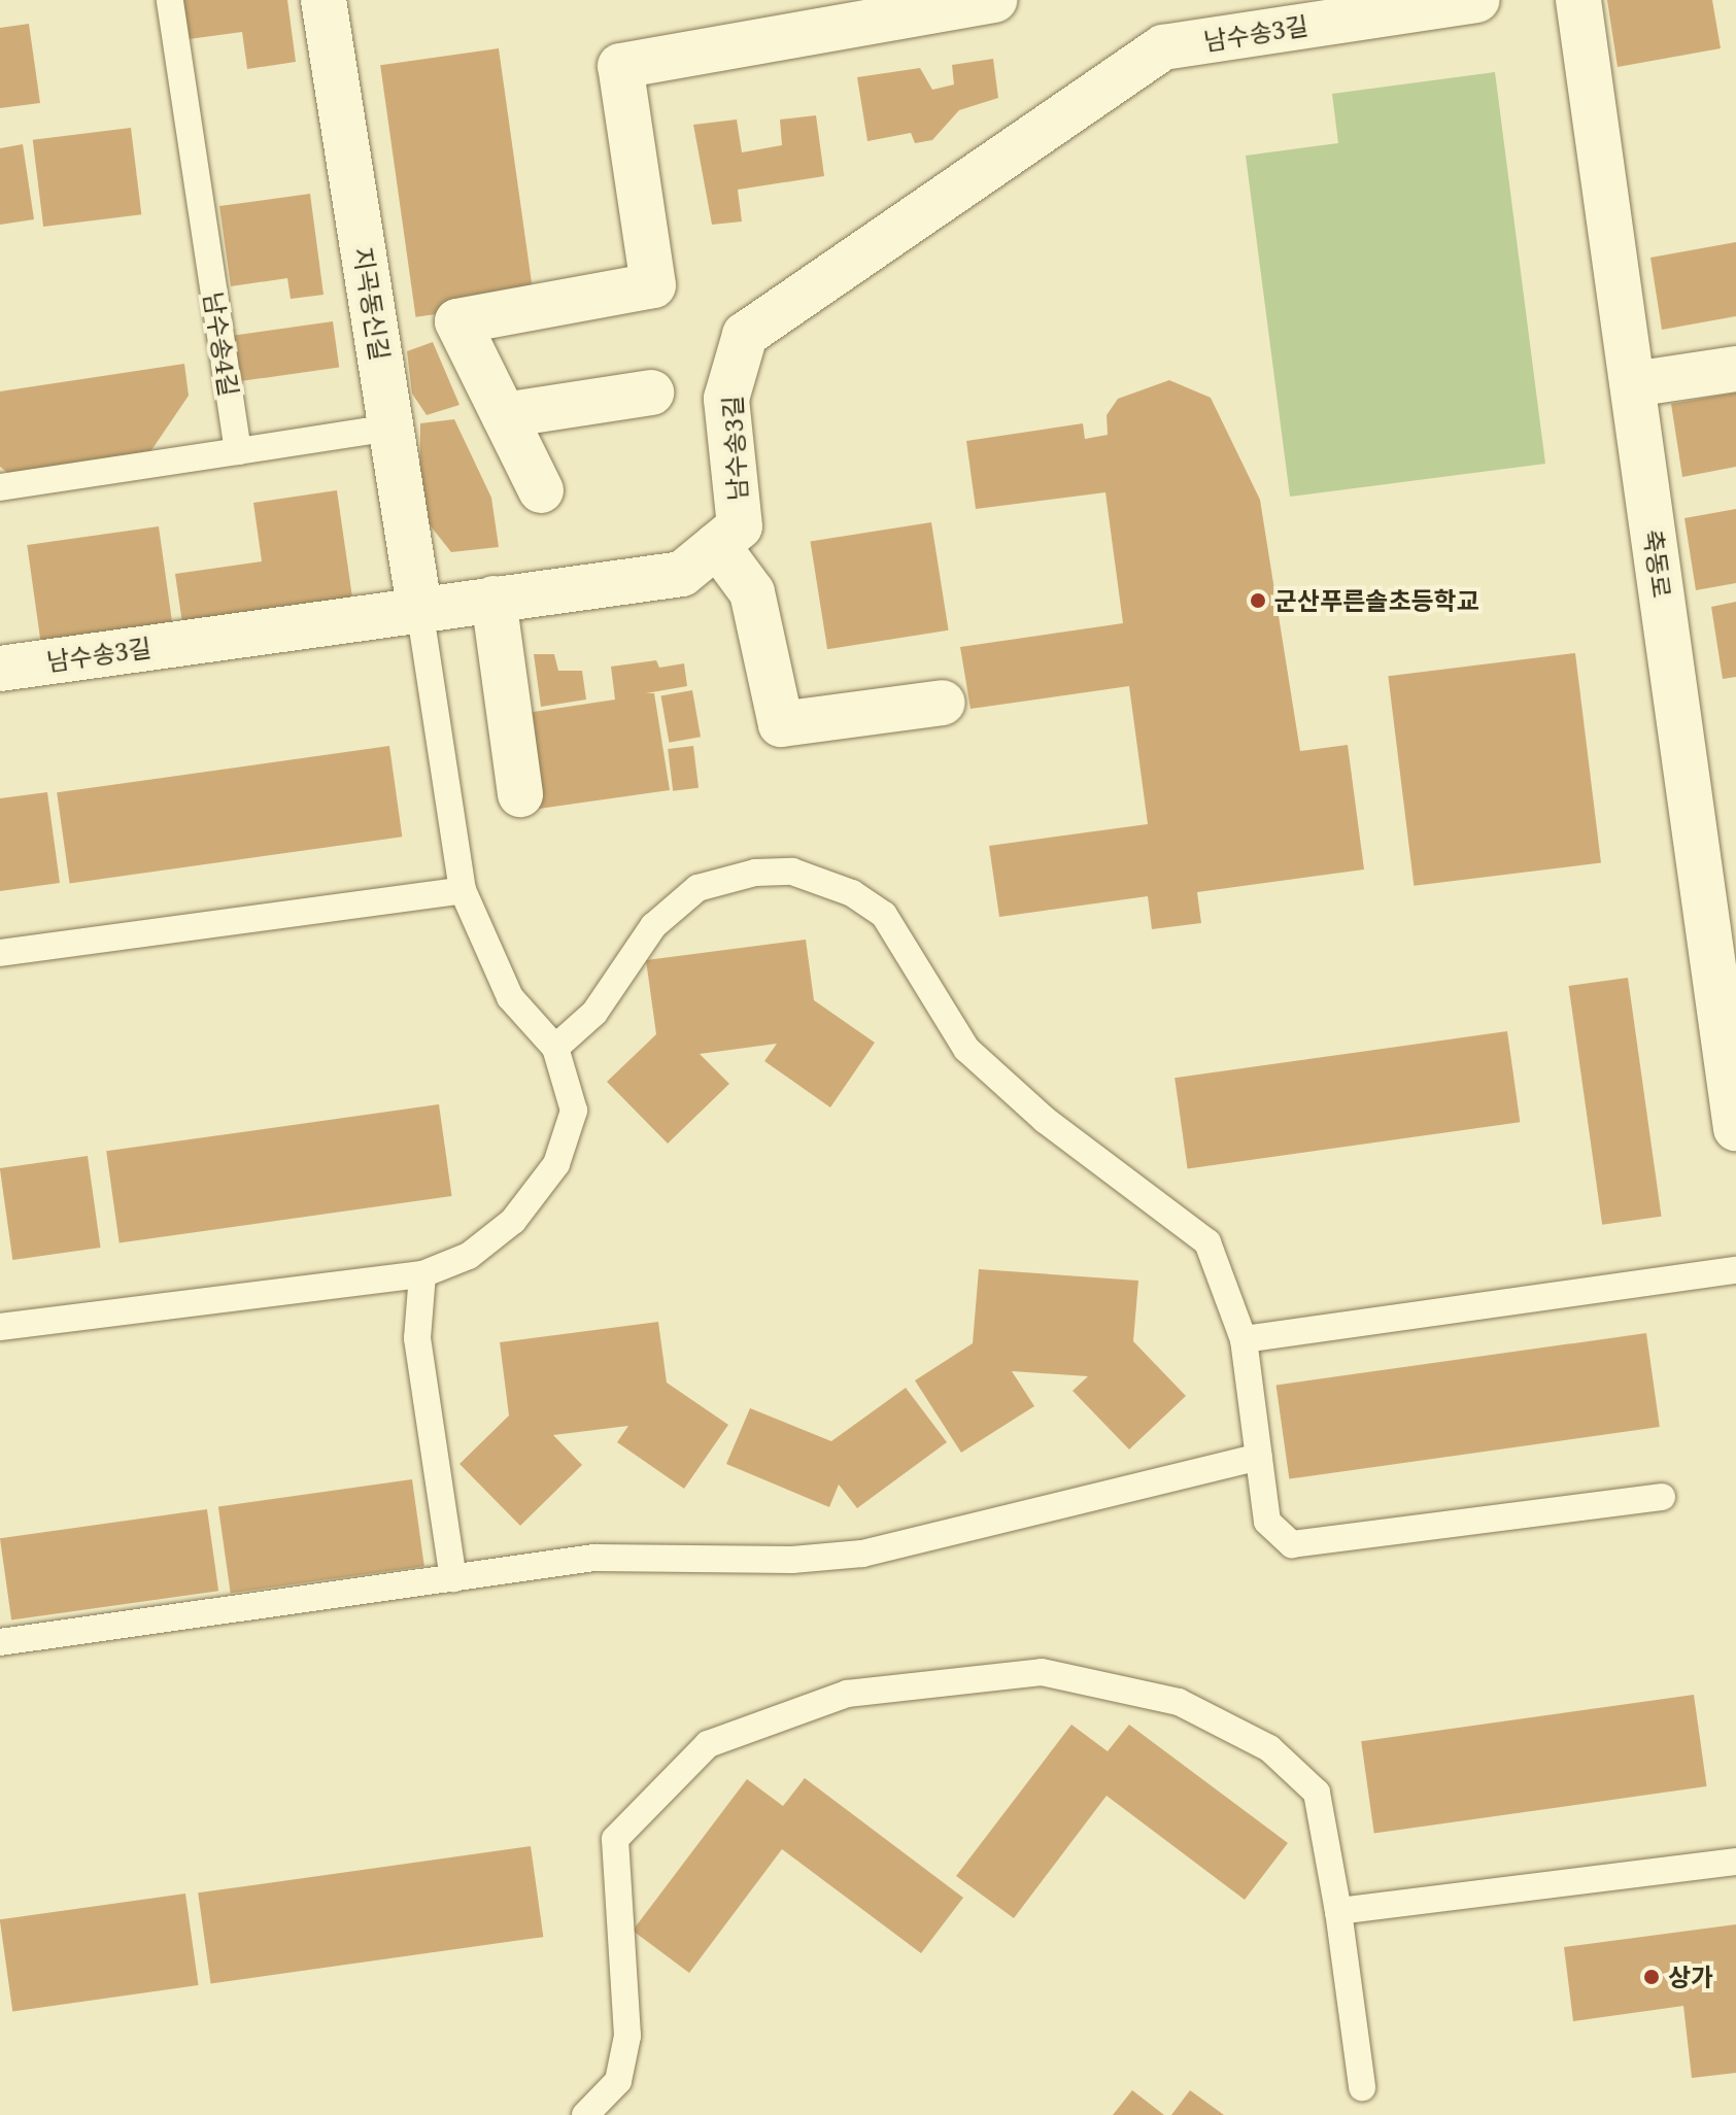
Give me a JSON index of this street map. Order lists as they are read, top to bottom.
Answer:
{
  "streets": {
    "street": ["남수송3길", "지곡동신길", "축동로"],
    "lane": ["남수송4길"]
  },
  "crossings": [
    ["남수송3길", "지곡동신길"]
  ],
  "places": ["군산푸른솔초등학교", "상가"]
}
